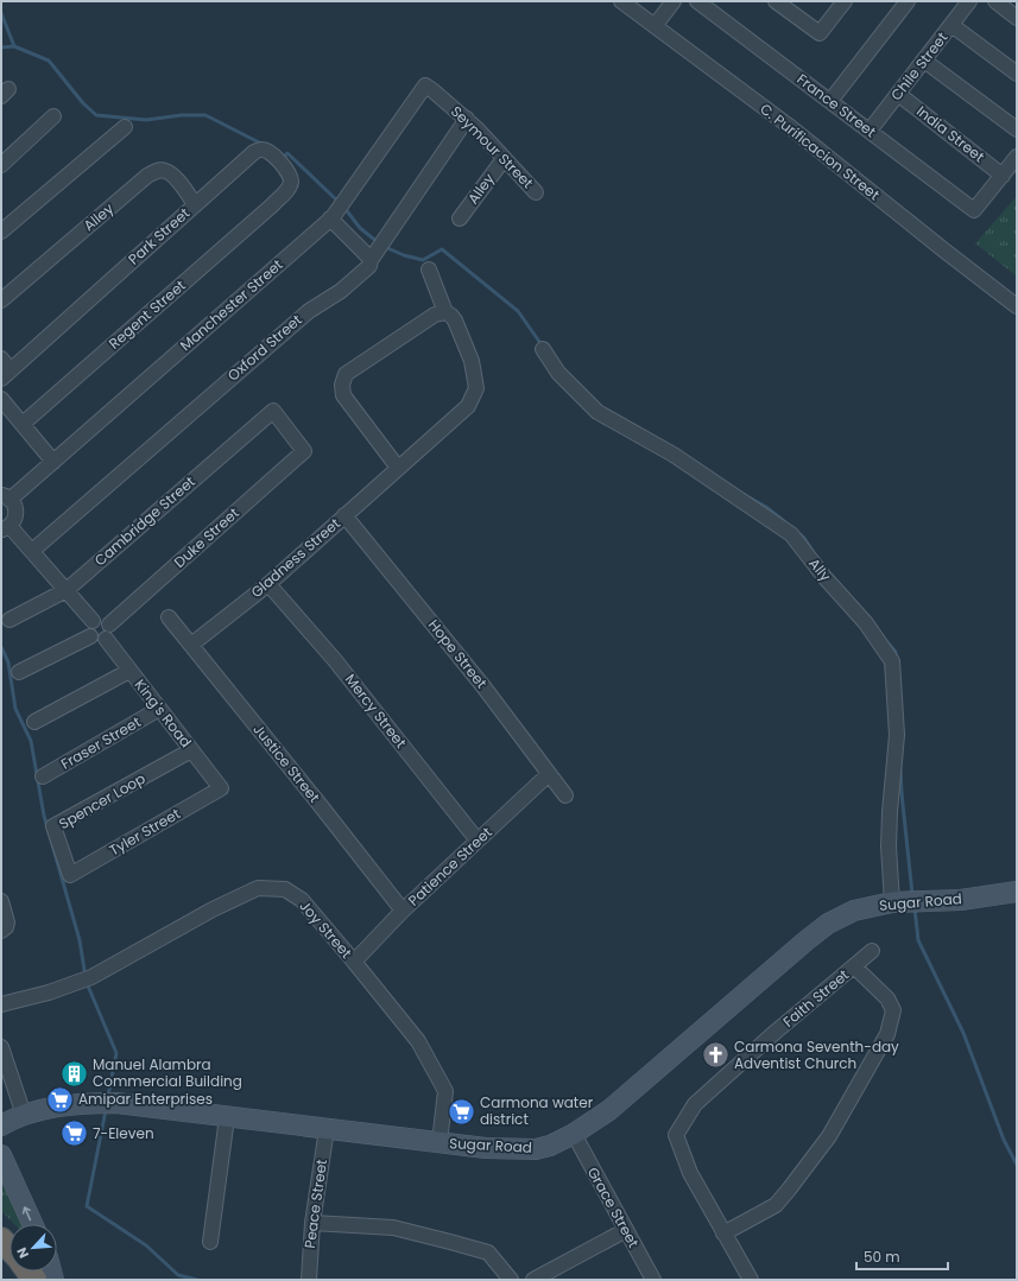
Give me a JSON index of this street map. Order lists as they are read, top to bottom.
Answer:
{
  "streets": {
    "main road": ["Sugar Road"],
    "street": [
      "Chile Street",
      "France Street",
      "India Street",
      "Seymour Street",
      "C. Purificacion Street",
      "Alley",
      "Park Street",
      "Manchester Street",
      "Regent Street",
      "Oxford Street",
      "Cambridge Street",
      "Duke Street",
      "Gladness Street",
      "Ally",
      "Hope Street",
      "Mercy Street",
      "King's Road",
      "Fraser Street",
      "Justice Street",
      "Spencer Loop",
      "Tyler Street",
      "Patience Street",
      "Joy Street",
      "Faith Street",
      "Peace Street",
      "Grace Street"
    ]
  },
  "crossings": [
    ["Chile Street", "France Street"],
    ["Chile Street", "India Street"],
    ["France Street", "India Street"],
    ["Seymour Street", "Alley"],
    ["Seymour Street", "Manchester Street"],
    ["Seymour Street", "Oxford Street"],
    ["Alley", "Park Street"],
    ["Park Street", "Regent Street"],
    ["Cambridge Street", "Duke Street"],
    ["Duke Street", "King's Road"],
    ["Gladness Street", "Hope Street"],
    ["Gladness Street", "Mercy Street"],
    ["Gladness Street", "Justice Street"],
    ["Ally", "Sugar Road"],
    ["Hope Street", "Patience Street"],
    ["Mercy Street", "Patience Street"],
    ["King's Road", "Fraser Street"],
    ["King's Road", "Spencer Loop"],
    ["King's Road", "Tyler Street"],
    ["Justice Street", "Patience Street"],
    ["Spencer Loop", "Tyler Street"],
    ["Patience Street", "Joy Street"],
    ["Sugar Road", "Joy Street"],
    ["Sugar Road", "Peace Street"],
    ["Sugar Road", "Grace Street"]
  ],
  "places": {
    "church": ["Carmona Seventh-day Adventist Church"],
    "building": ["Manuel Alambra Commercial Building"],
    "supermarket": ["Amipar Enterprises", "Carmona water district", "7-Eleven"]
  },
  "scale_bar": "50 m",
  "north": "bottom left"
}
